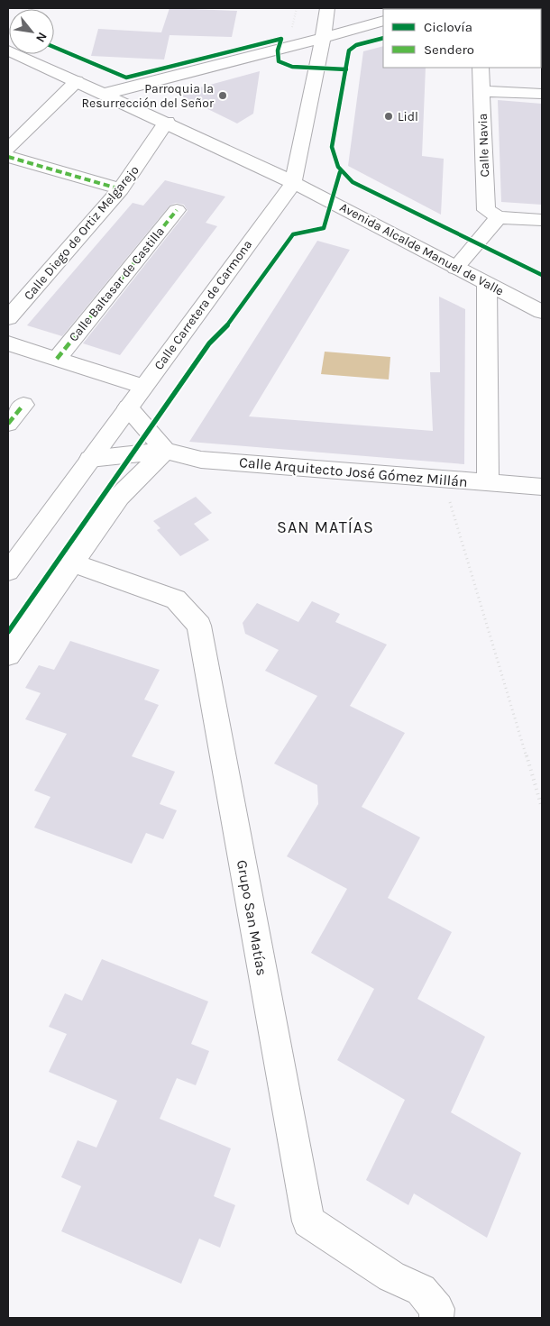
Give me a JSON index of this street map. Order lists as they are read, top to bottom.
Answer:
{
  "streets": {
    "street": [
      "Calle Navia",
      "Calle Diego de Ortiz Melgarejo",
      "Avenida Alcalde Manuel de Valle",
      "Calle Baltasar de Castilla",
      "Calle Carretera de Carmona",
      "Calle Arquitecto José Gómez Millán",
      "Grupo San Matías"
    ]
  },
  "crossings": [
    ["Calle Diego de Ortiz Melgarejo", "Avenida Alcalde Manuel de Valle"],
    ["Avenida Alcalde Manuel de Valle", "Calle Carretera de Carmona"]
  ],
  "districts": ["SAN MATÍAS"],
  "places": ["Parroquia la Resurrección del Señor", "Lidl"],
  "legend": ["Ciclovía", "Sendero"],
  "north": "bottom right"
}
